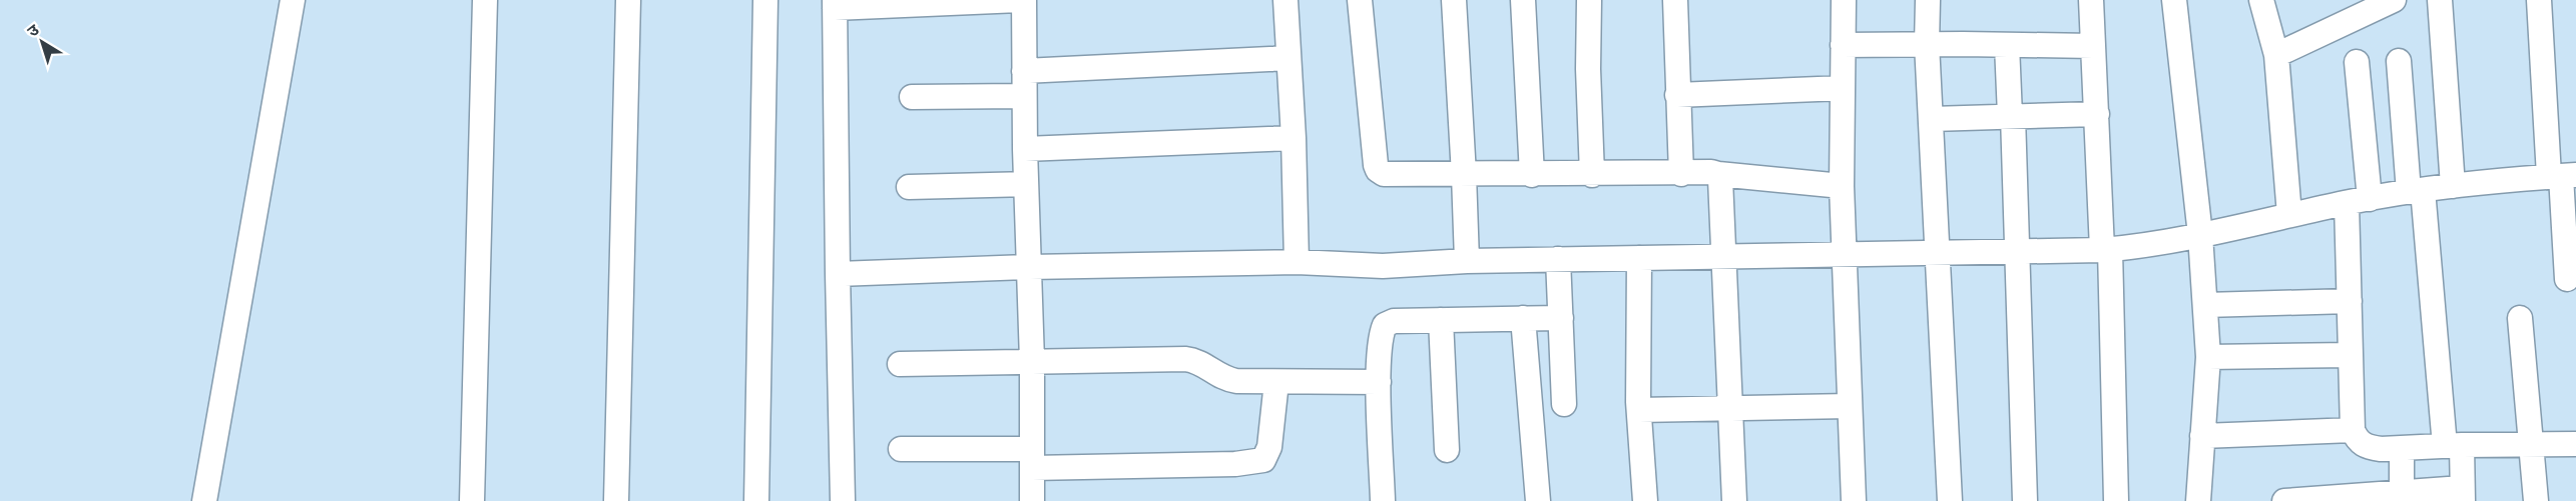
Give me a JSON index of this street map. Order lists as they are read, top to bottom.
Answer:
{
  "north": "top left"
}
